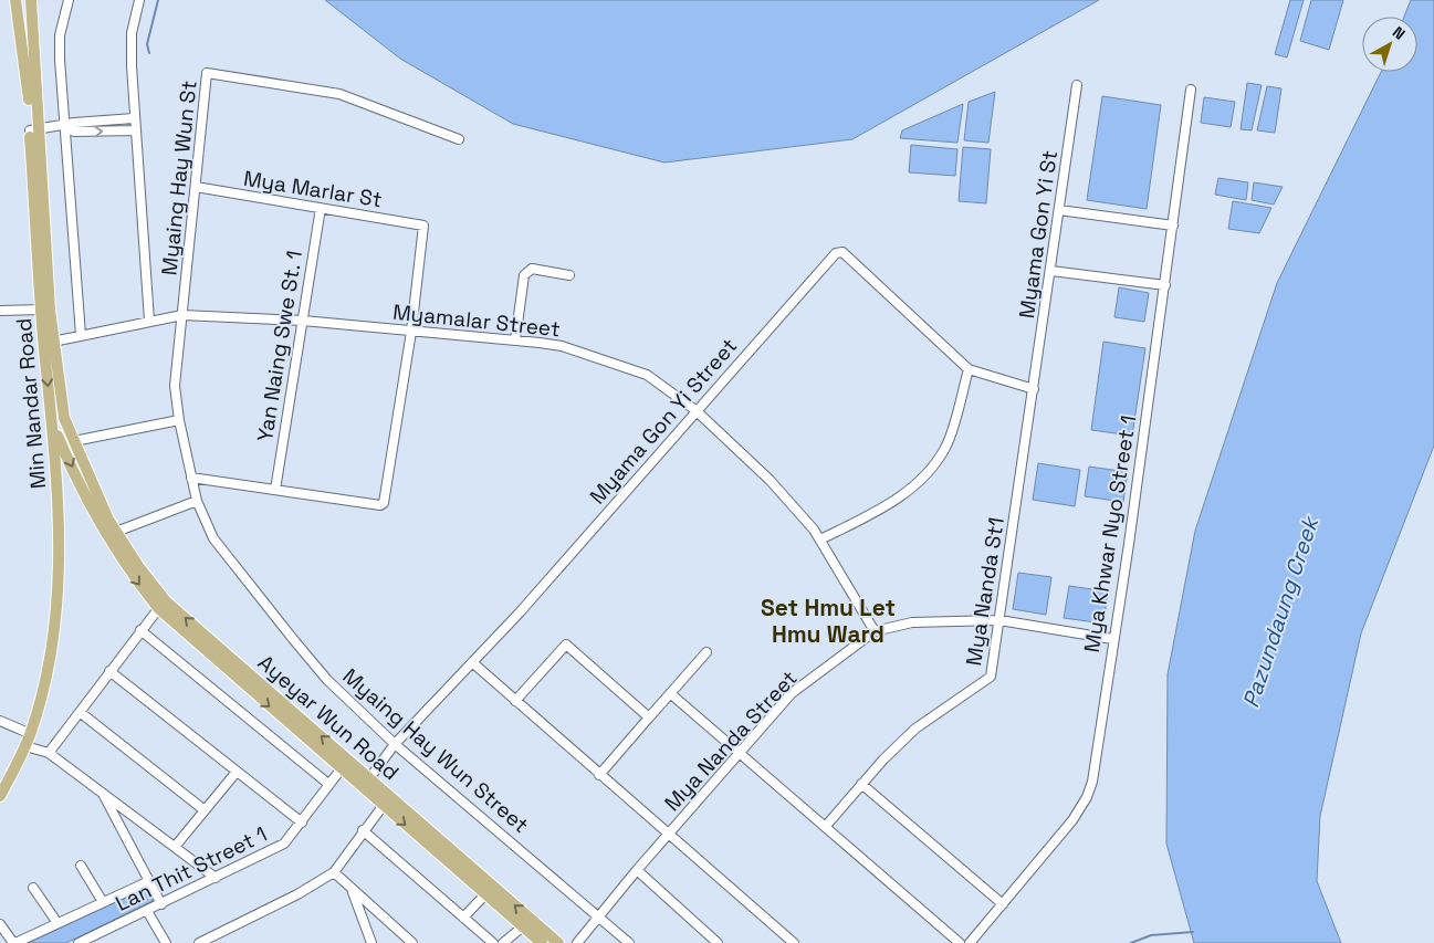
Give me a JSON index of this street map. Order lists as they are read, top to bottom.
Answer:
{
  "streets": {
    "main road": ["Min Nandar Road", "Ayeyar Wun Road"],
    "street": [
      "Myaing Hay Wun St",
      "Mya Marlar St",
      "Myama Gon Yi St",
      "Myamalar Street",
      "Yan Naing Swe St. 1",
      "Myama Gon Yi Street",
      "Mya Khwar Nyo Street 1",
      "Mya Nanda St1",
      "Mya Nanda Street",
      "Myaing Hay Wun Street",
      "Lan Thit Street 1"
    ]
  },
  "crossings": [
    ["Myaing Hay Wun St", "Mya Marlar St"],
    ["Myaing Hay Wun St", "Myamalar Street"],
    ["Myaing Hay Wun St", "Myaing Hay Wun Street"],
    ["Mya Marlar St", "Myamalar Street"],
    ["Mya Marlar St", "Yan Naing Swe St. 1"],
    ["Myama Gon Yi St", "Mya Nanda St1"],
    ["Myamalar Street", "Yan Naing Swe St. 1"],
    ["Myamalar Street", "Min Nandar Road"],
    ["Myamalar Street", "Myama Gon Yi Street"],
    ["Myamalar Street", "Mya Nanda Street"],
    ["Myamalar Street", "Myaing Hay Wun Street"],
    ["Min Nandar Road", "Ayeyar Wun Road"],
    ["Myama Gon Yi Street", "Ayeyar Wun Road"],
    ["Myama Gon Yi Street", "Myaing Hay Wun Street"],
    ["Mya Khwar Nyo Street 1", "Mya Nanda Street"],
    ["Mya Nanda St1", "Mya Nanda Street"],
    ["Ayeyar Wun Road", "Lan Thit Street 1"],
    ["Mya Nanda Street", "Myaing Hay Wun Street"]
  ],
  "districts": ["Set Hmu Let Hmu Ward"],
  "water": ["Pazundaung Creek"],
  "north": "top right"
}
